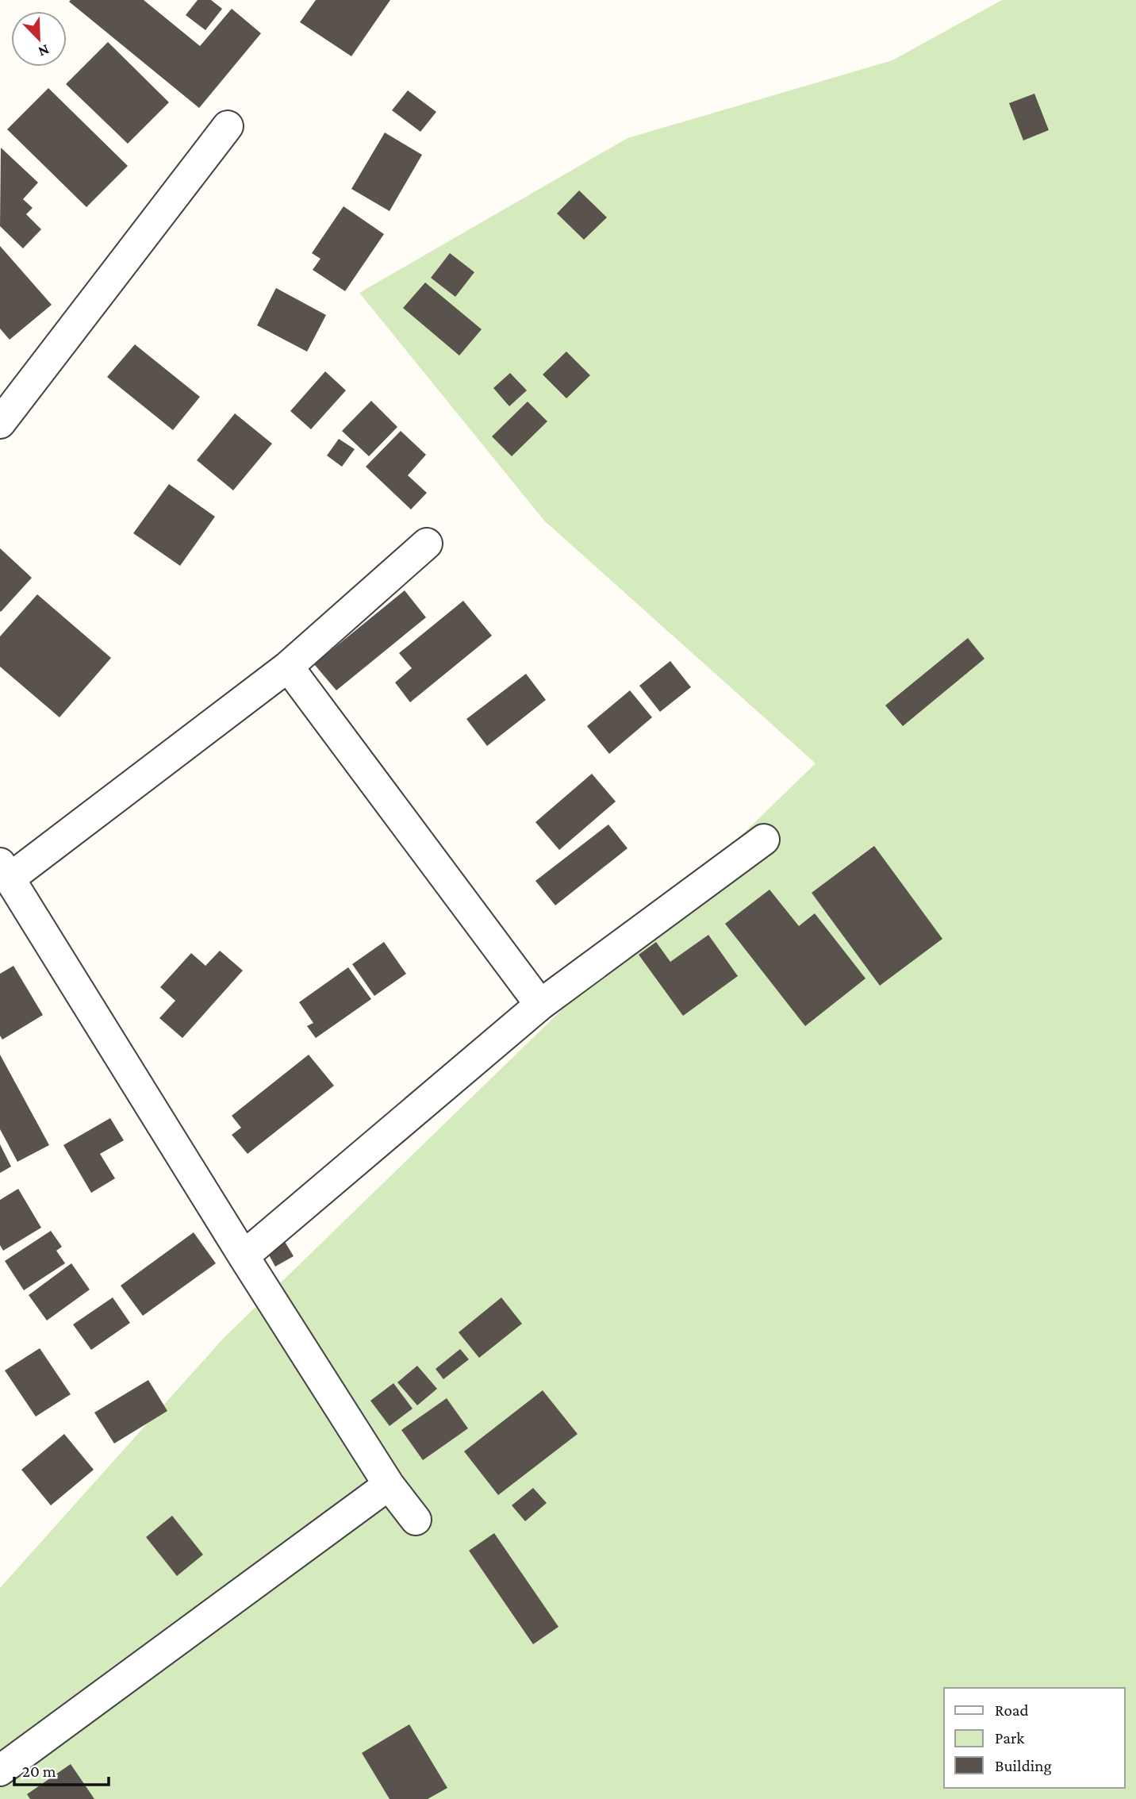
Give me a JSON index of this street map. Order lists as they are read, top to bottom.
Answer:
{
  "legend": ["Road", "Park", "Building"],
  "scale_bar": "20 m",
  "north": "bottom right"
}
